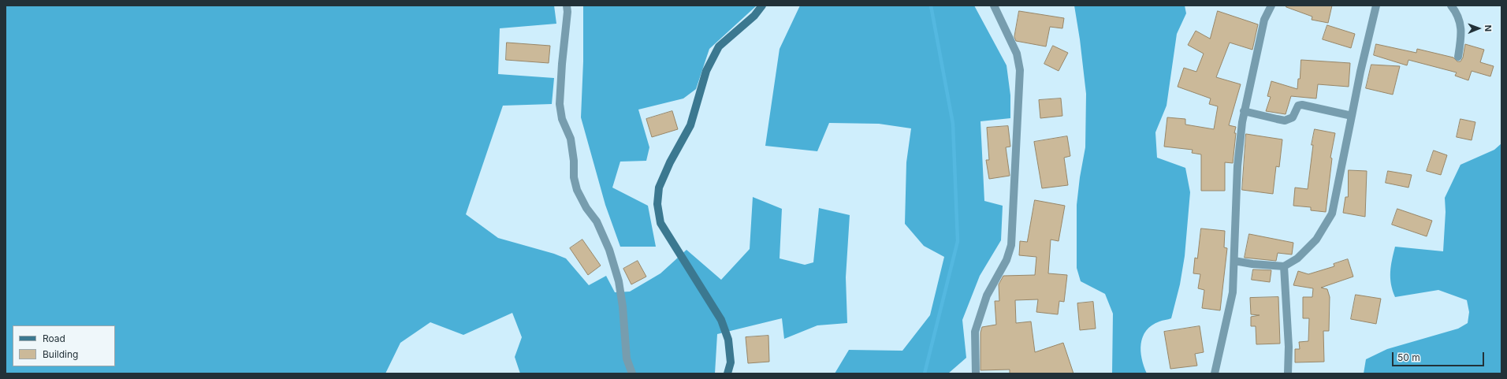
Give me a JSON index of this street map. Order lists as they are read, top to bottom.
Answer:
{
  "legend": ["Road", "Building"],
  "scale_bar": "50 m",
  "north": "right"
}
